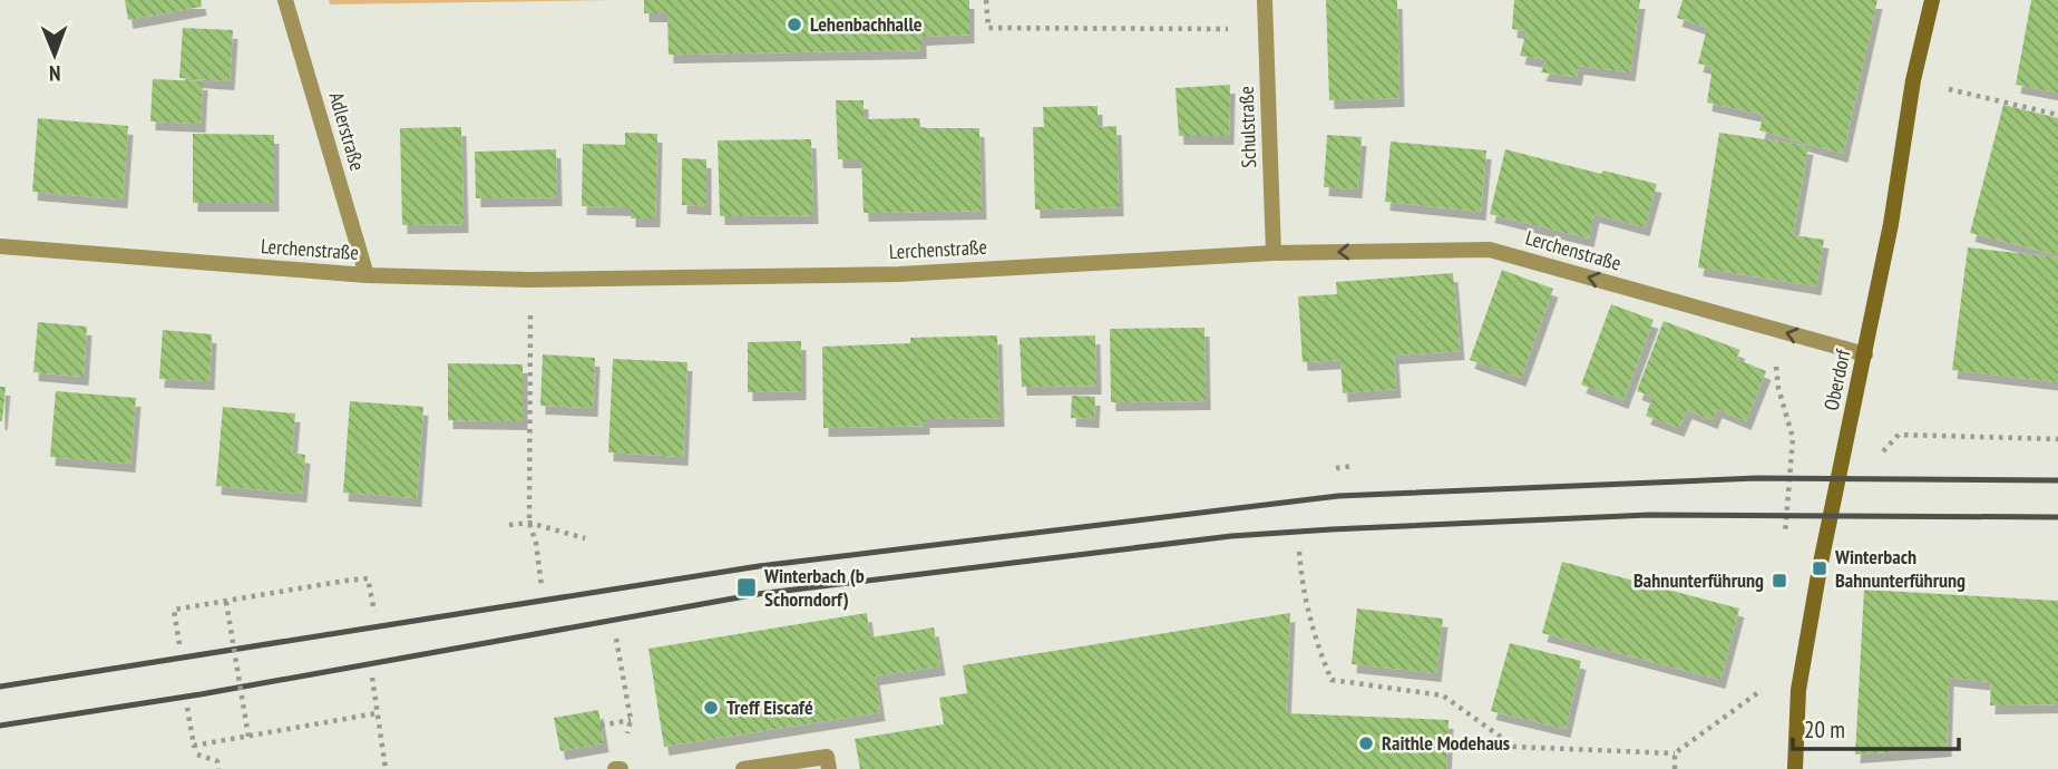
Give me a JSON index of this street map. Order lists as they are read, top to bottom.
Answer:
{
  "streets": {
    "main road": ["Oberdorf"],
    "street": ["Schulstraße", "Adlerstraße", "Lerchenstraße"]
  },
  "crossings": [
    ["Schulstraße", "Lerchenstraße"],
    ["Adlerstraße", "Lerchenstraße"],
    ["Lerchenstraße", "Oberdorf"]
  ],
  "places": {
    "other": ["Lehenbachhalle", "Treff Eiscafé", "Raithle Modehaus"],
    "transit": ["Winterbach Bahnunterführung", "Bahnunterführung", "Winterbach (b Schorndorf)"]
  },
  "scale_bar": "20 m",
  "north": "bottom"
}
